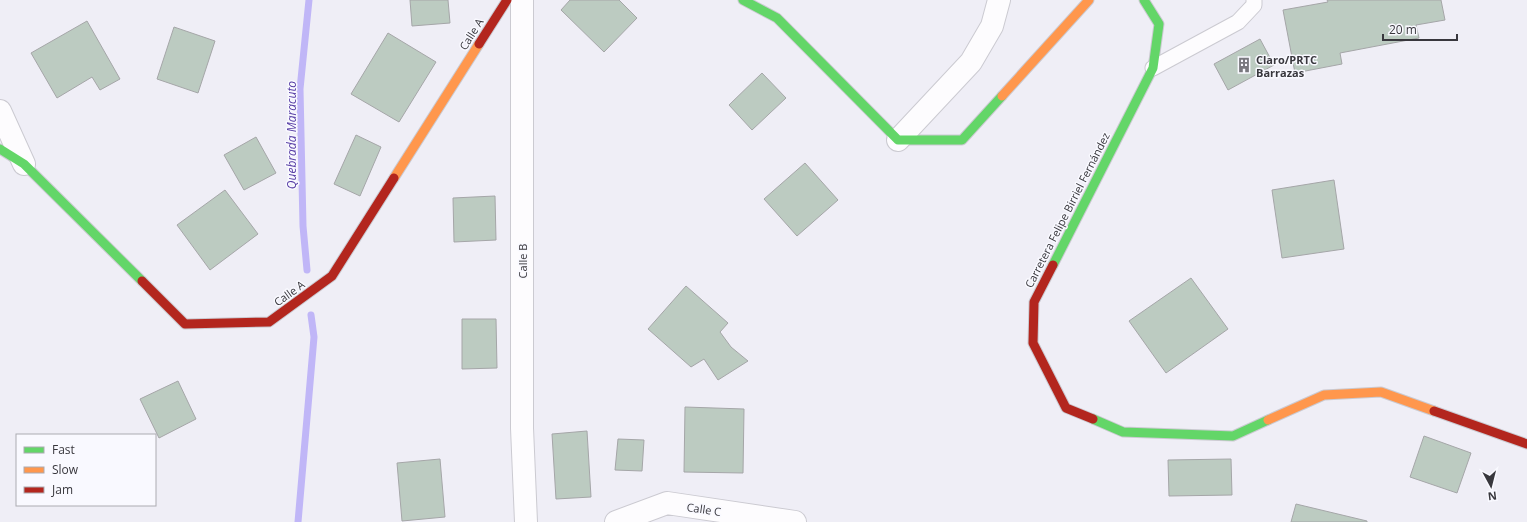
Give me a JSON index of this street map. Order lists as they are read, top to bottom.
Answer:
{
  "streets": {
    "street": [
      "Calle A",
      "Carretera Felipe Birriel Fernández",
      "Calle B",
      "Calle C"
    ]
  },
  "water": ["Quebrada Maracuto"],
  "places": {
    "building": ["Claro/PRTC Barrazas"]
  },
  "legend": ["Fast", "Slow", "Jam"],
  "scale_bar": "20 m",
  "north": "bottom"
}
